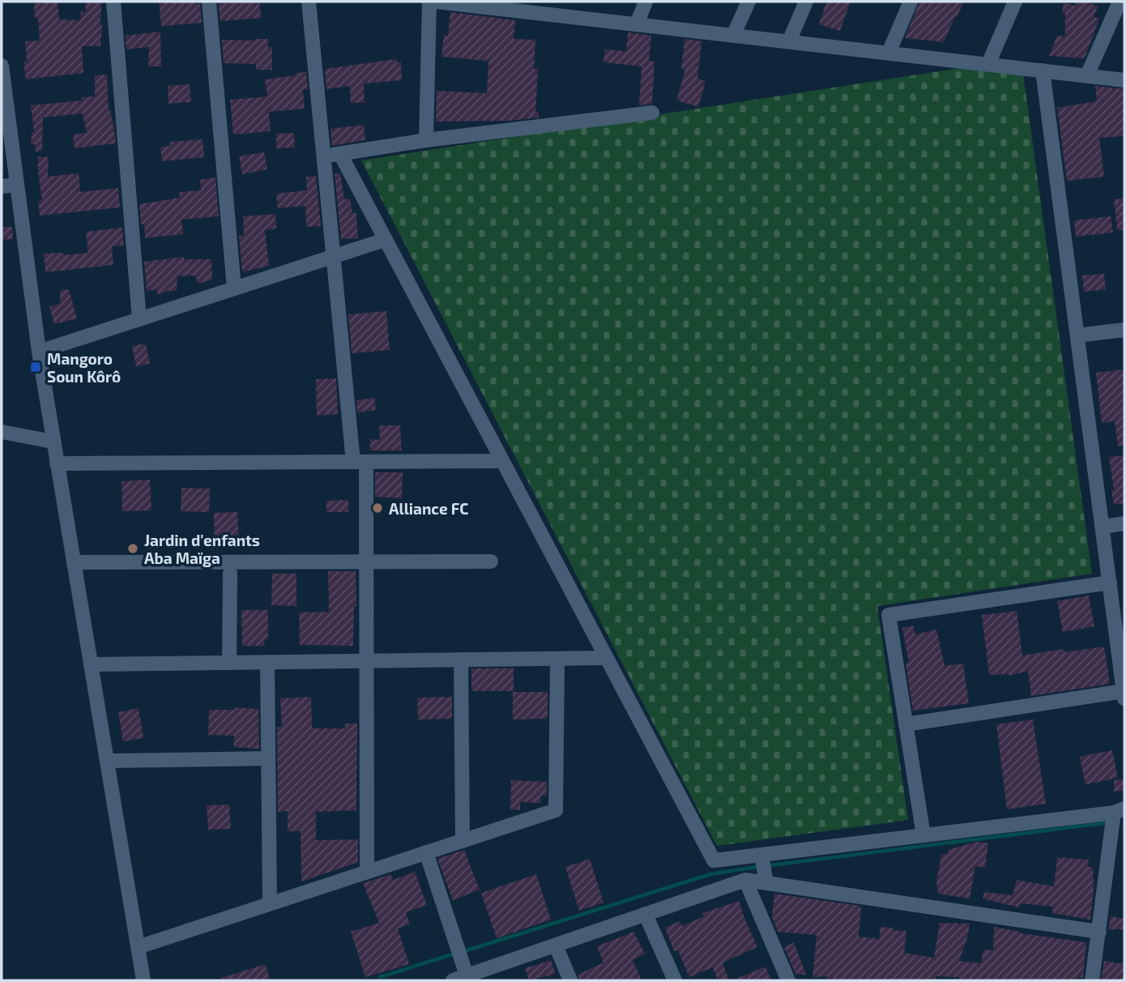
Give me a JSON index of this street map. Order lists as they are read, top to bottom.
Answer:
{
  "places": {
    "transit": ["Mangoro Soun Kôrô"],
    "other": ["Alliance FC", "Jardin d'enfants Aba Maïga"]
  }
}
